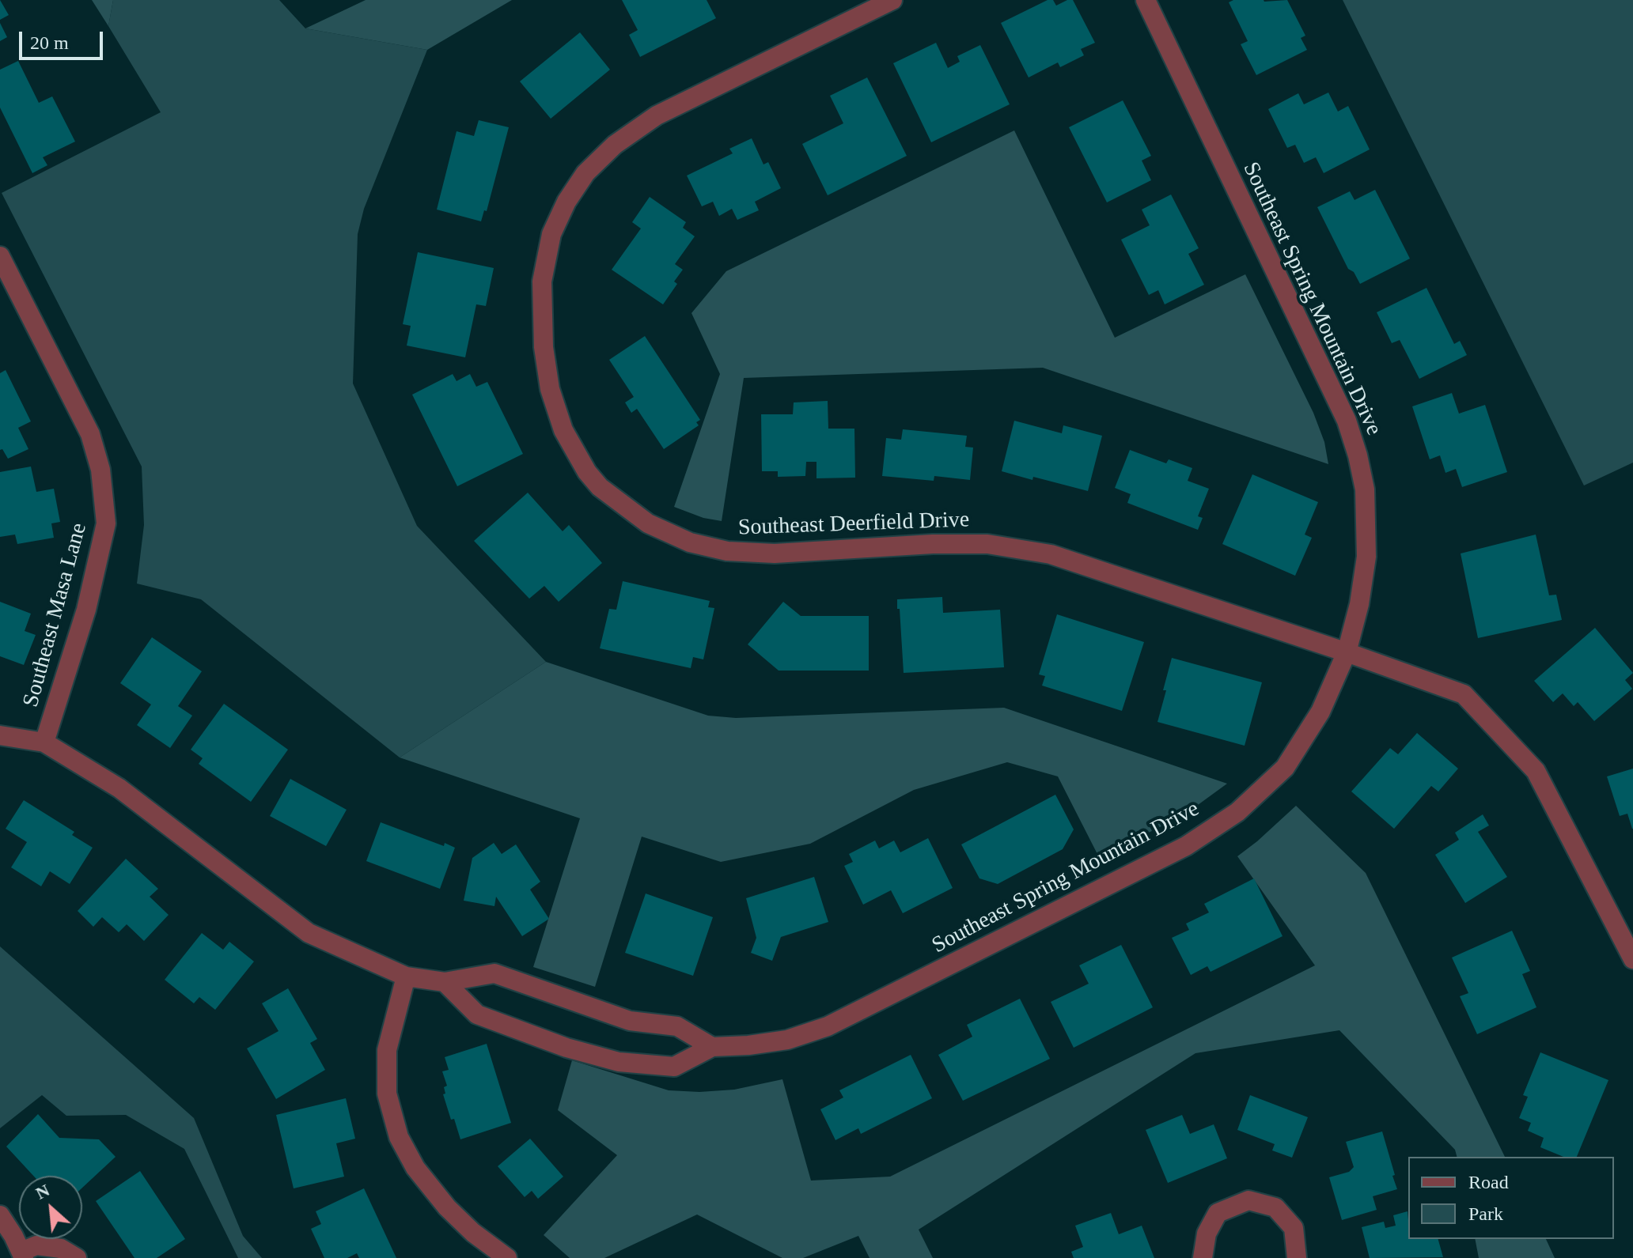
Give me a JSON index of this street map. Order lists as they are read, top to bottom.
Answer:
{
  "streets": {
    "street": ["Southeast Spring Mountain Drive", "Southeast Deerfield Drive", "Southeast Masa Lane"]
  },
  "crossings": [
    ["Southeast Spring Mountain Drive", "Southeast Deerfield Drive"]
  ],
  "legend": ["Road", "Park"],
  "scale_bar": "20 m",
  "north": "top left"
}
